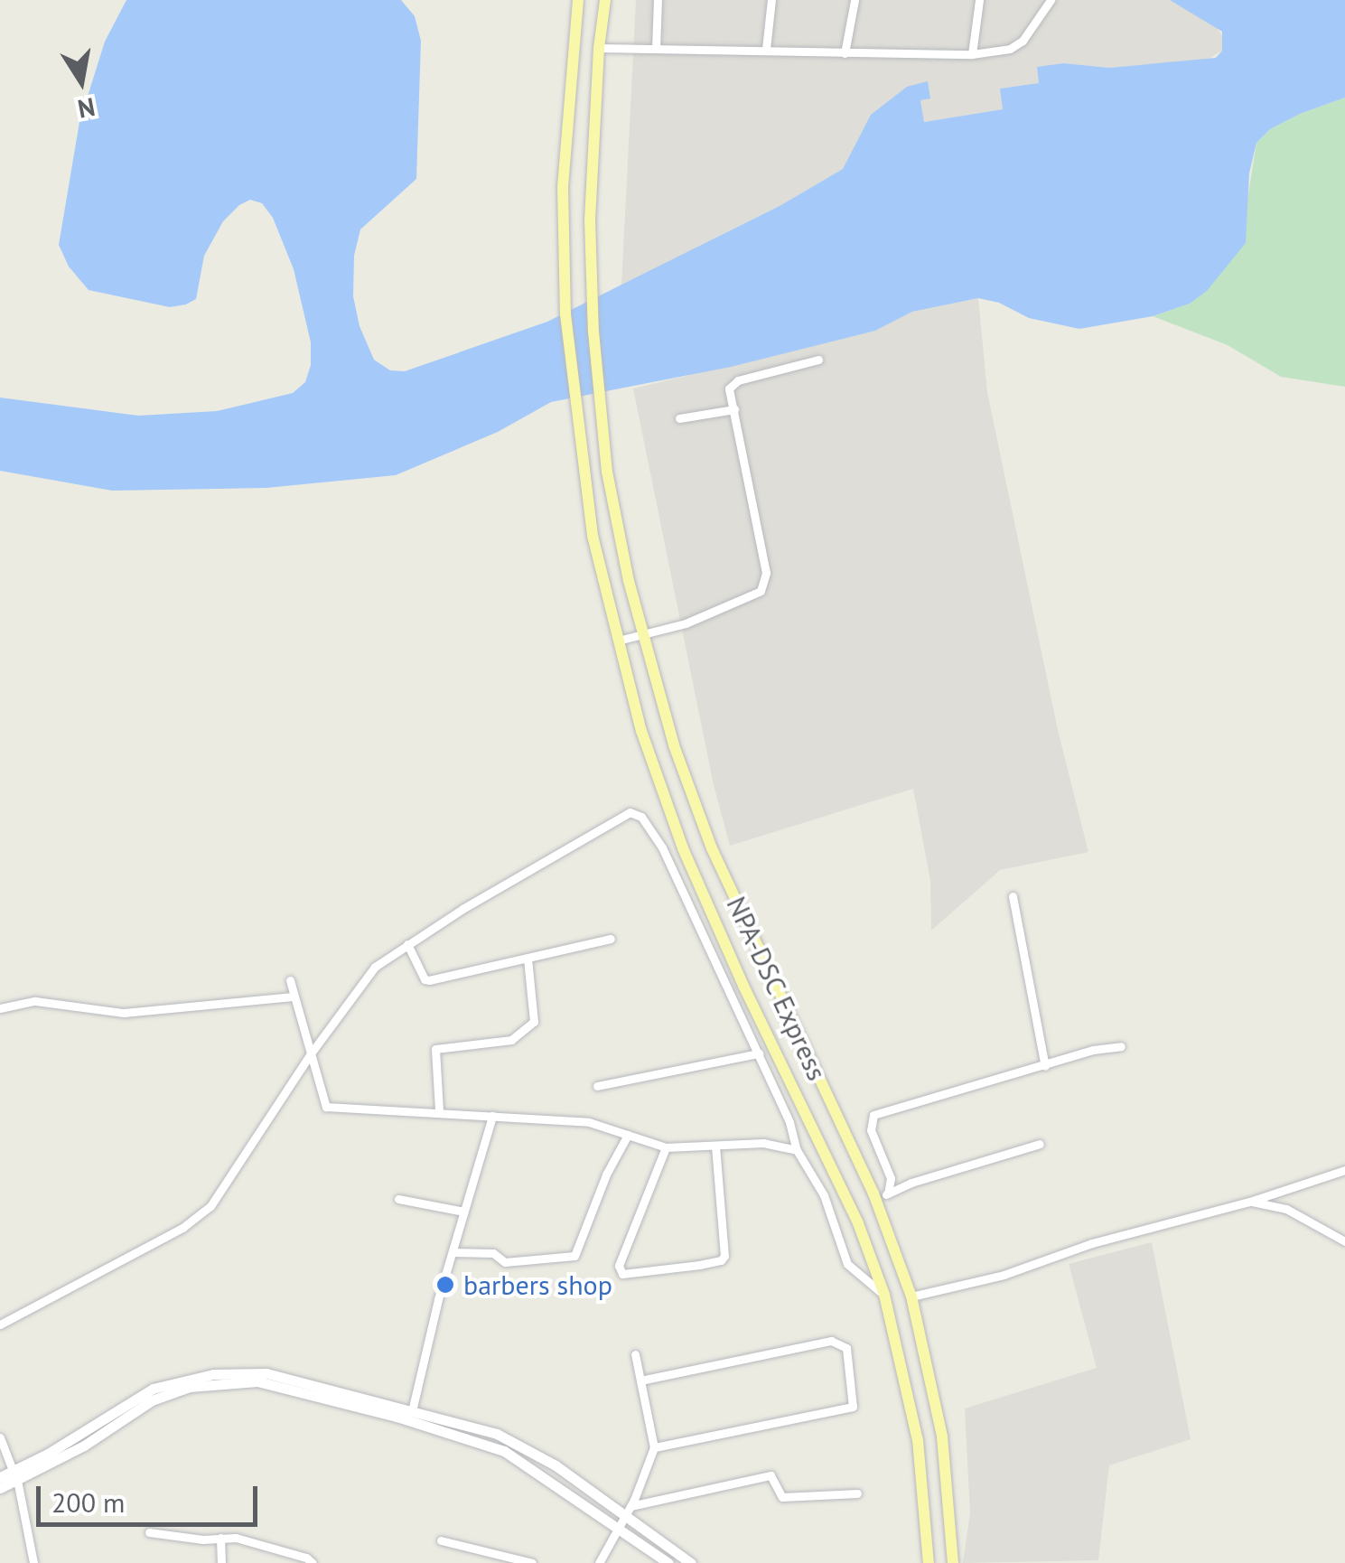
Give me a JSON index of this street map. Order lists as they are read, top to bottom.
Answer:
{
  "streets": {
    "main road": ["NPA-DSC Express"]
  },
  "places": ["barbers shop"],
  "scale_bar": "200 m",
  "north": "bottom"
}
